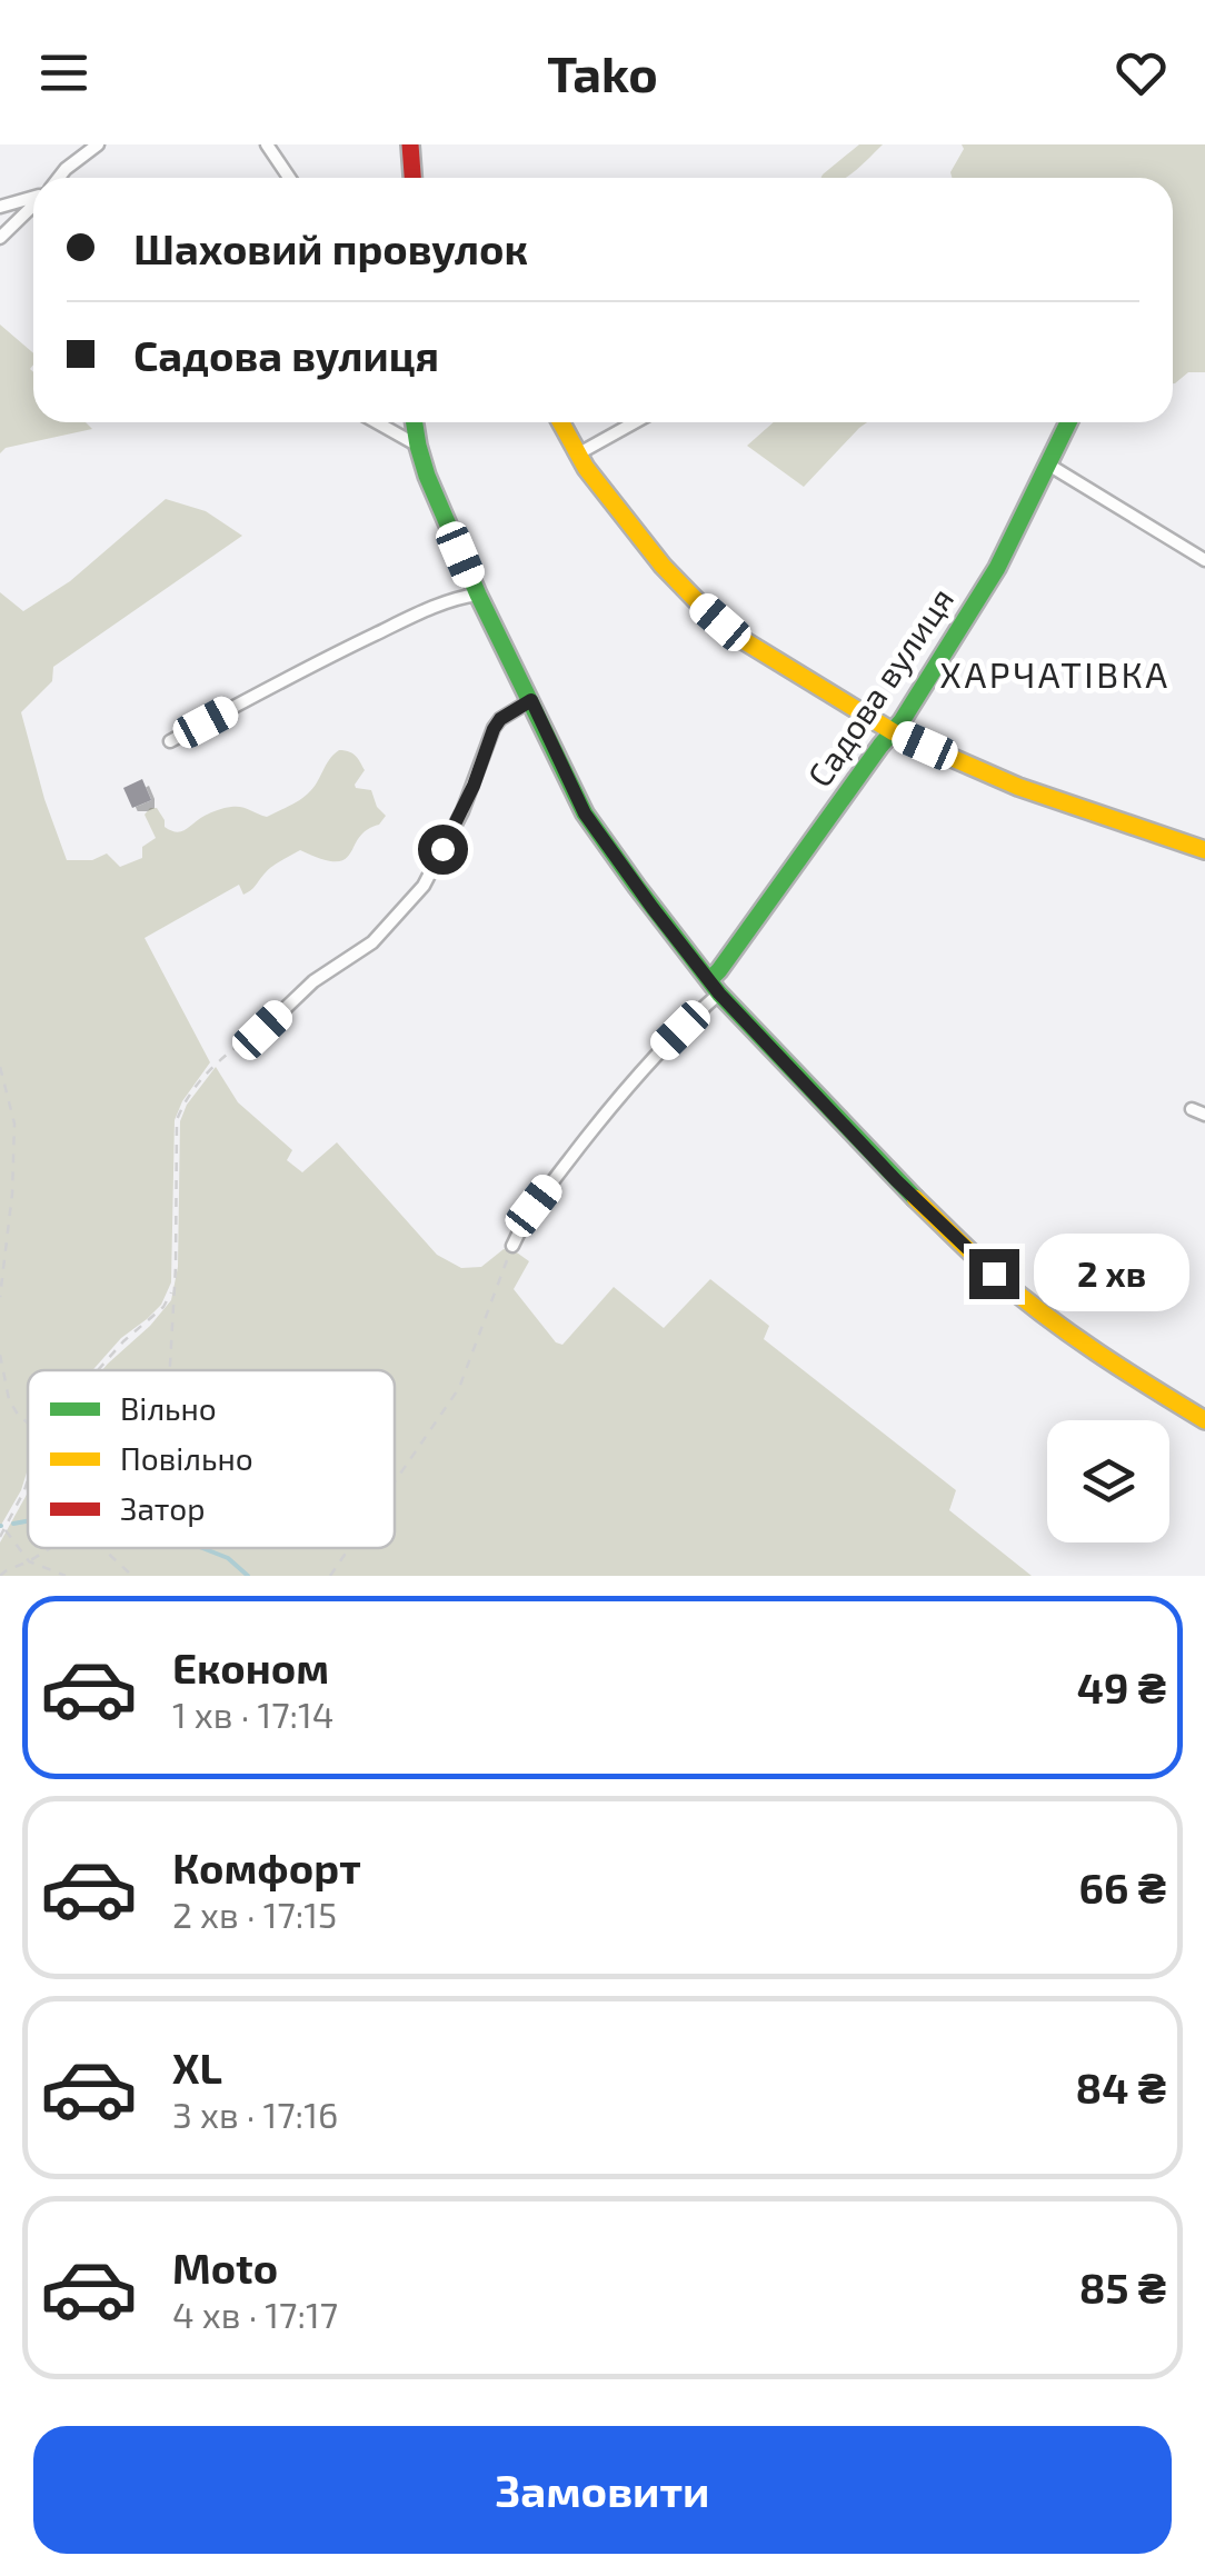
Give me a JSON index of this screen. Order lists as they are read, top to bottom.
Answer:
{
  "streets": {
    "street": ["Садова вулиця"]
  },
  "districts": ["ХАРЧАТІВКА"],
  "legend": ["Вільно", "Повільно", "Затор"],
  "page": {
    "header": "Tako",
    "banner": ["Шаховий провулок", "Садова вулиця"],
    "bubble": "2 хв",
    "list": [
      {
        "name": "Економ",
        "note": "1 хв · 17:14",
        "value": "49 ₴"
      },
      {
        "name": "Комфорт",
        "note": "2 хв · 17:15",
        "value": "66 ₴"
      },
      {
        "name": "XL",
        "note": "3 хв · 17:16",
        "value": "84 ₴"
      },
      {
        "name": "Moto",
        "note": "4 хв · 17:17",
        "value": "85 ₴"
      }
    ],
    "buttons": "Замовити"
  }
}
